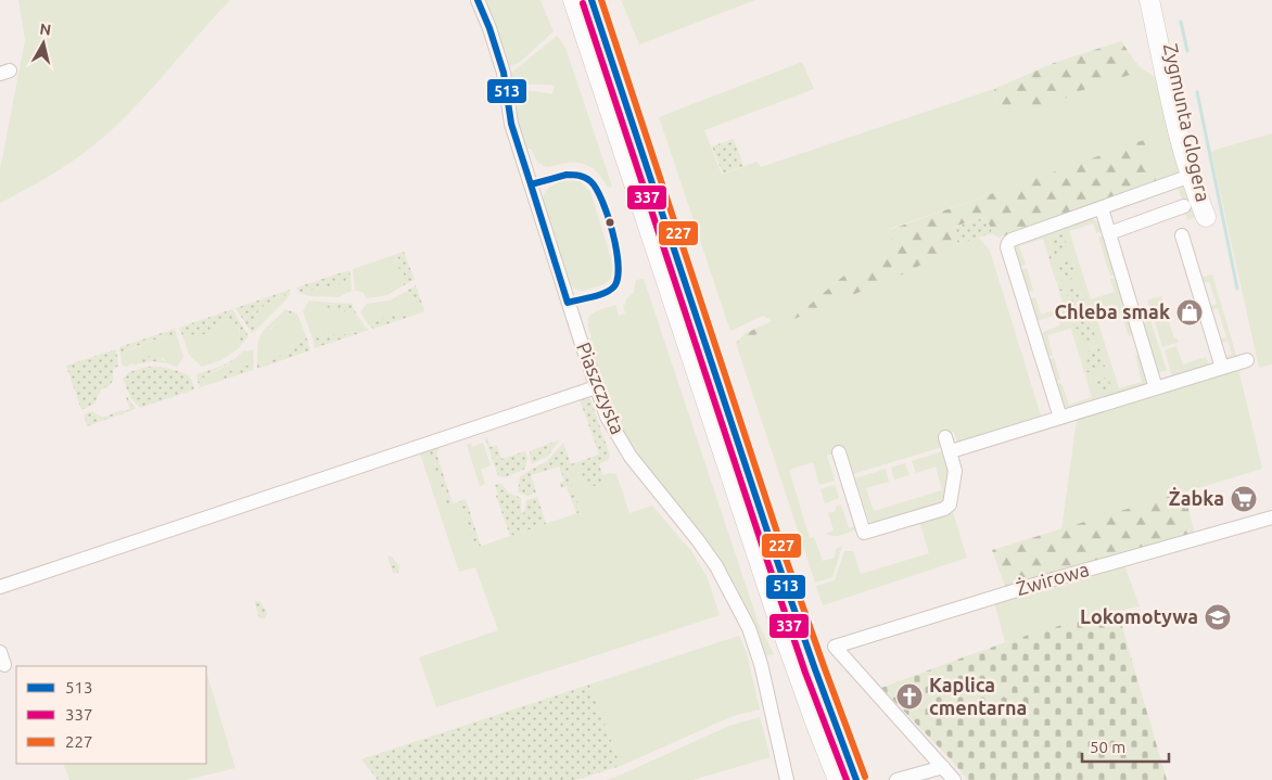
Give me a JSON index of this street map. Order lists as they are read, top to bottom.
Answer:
{
  "streets": {
    "main road": ["Zygmunta Glogera"],
    "street": ["Piaszczysta", "Żwirowa"]
  },
  "places": {
    "shop": ["Chleba smak"],
    "supermarket": ["Żabka"],
    "school or university": ["Lokomotywa"],
    "church": ["Kaplica cmentarna"]
  },
  "lines": ["transit line 513", "transit line 227", "transit line 337"],
  "legend": ["513", "337", "227"],
  "scale_bar": "50 m",
  "north": "top"
}
